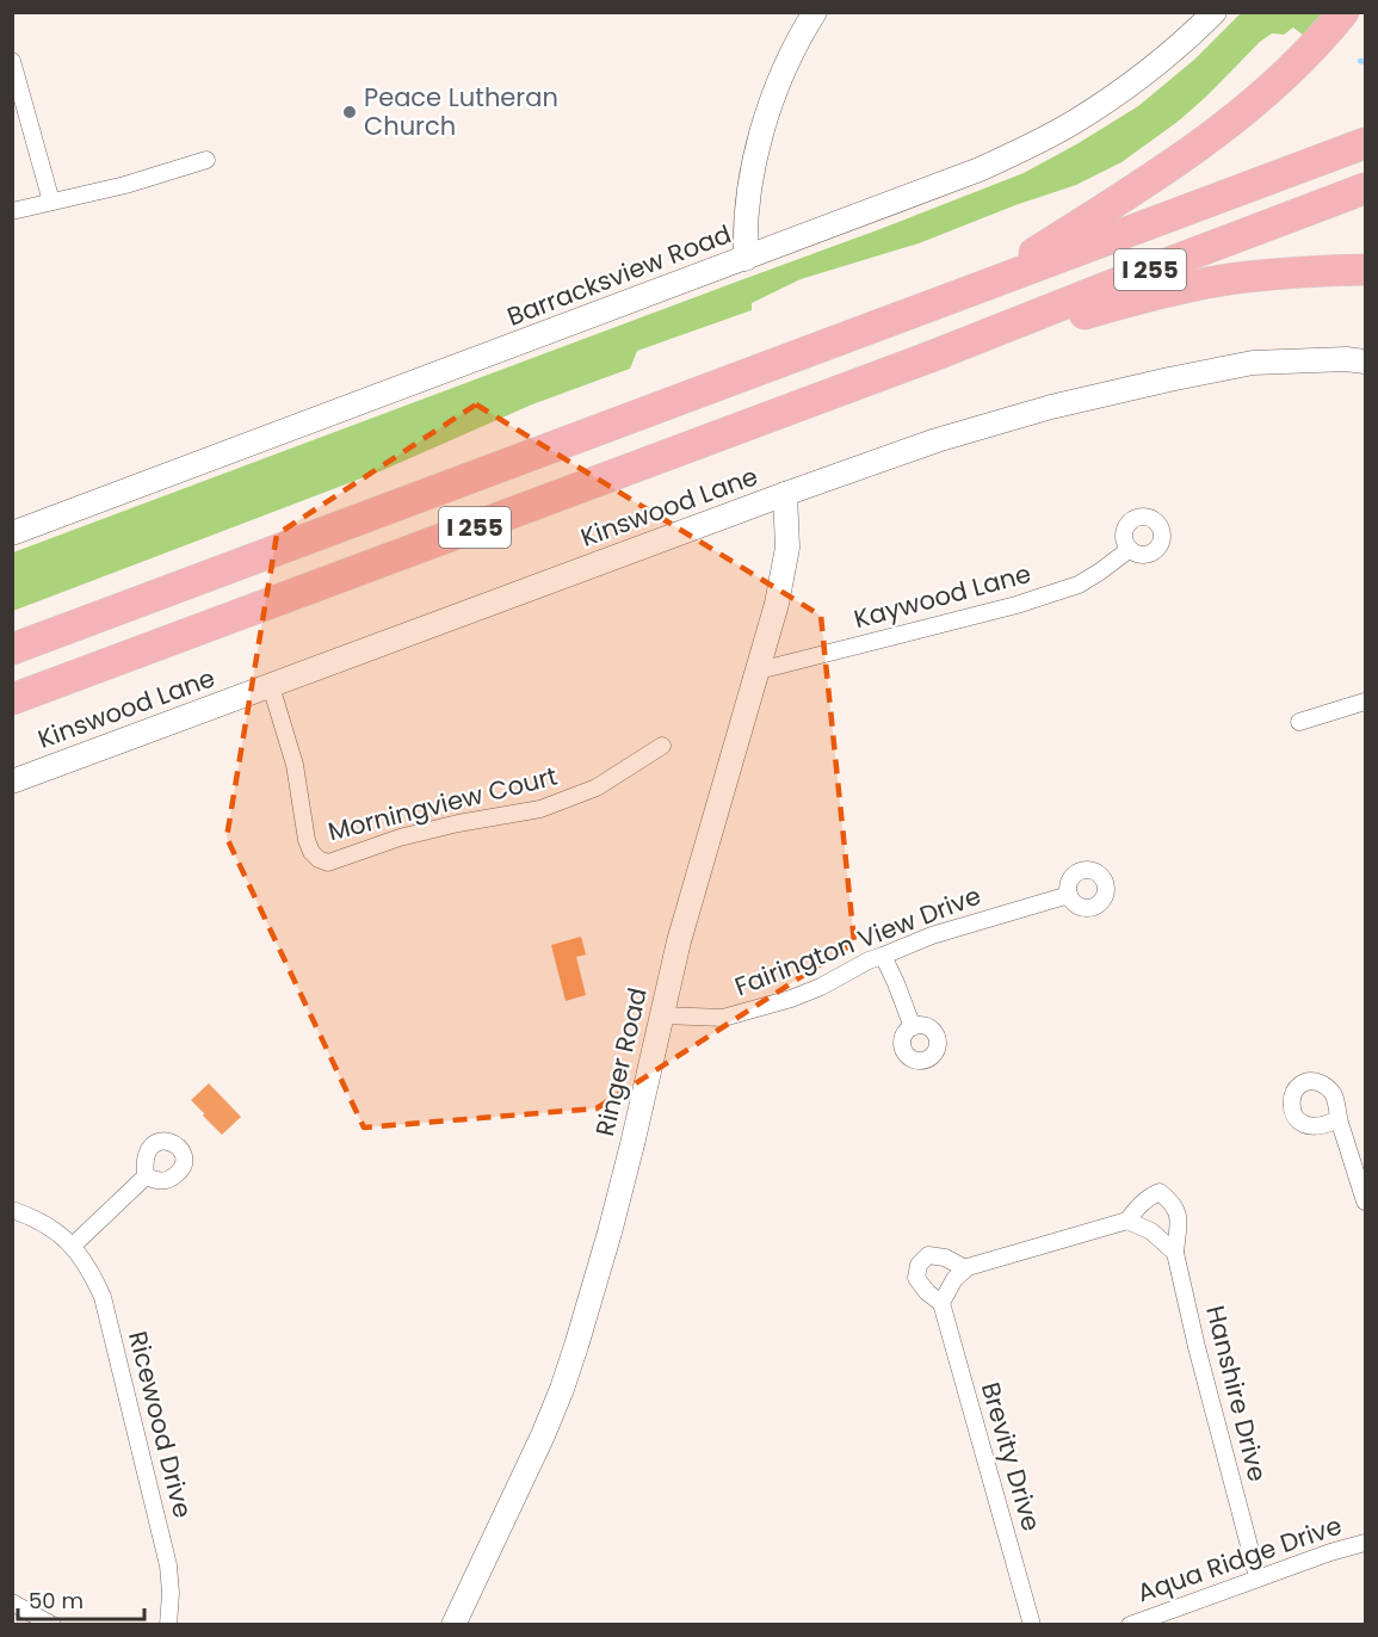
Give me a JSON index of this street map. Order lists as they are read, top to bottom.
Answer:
{
  "streets": {
    "highway": ["I 255"],
    "street": [
      "Barracksview Road",
      "Kinswood Lane",
      "Kaywood Lane",
      "Morningview Court",
      "Fairington View Drive",
      "Ringer Road",
      "Hanshire Drive",
      "Ricewood Drive",
      "Brevity Drive",
      "Aqua Ridge Drive"
    ]
  },
  "crossings": [
    ["Kinswood Lane", "Morningview Court"],
    ["Kinswood Lane", "Ringer Road"],
    ["Kaywood Lane", "Ringer Road"],
    ["Fairington View Drive", "Ringer Road"],
    ["Hanshire Drive", "Aqua Ridge Drive"]
  ],
  "places": ["Peace Lutheran Church"],
  "scale_bar": "50 m"
}
